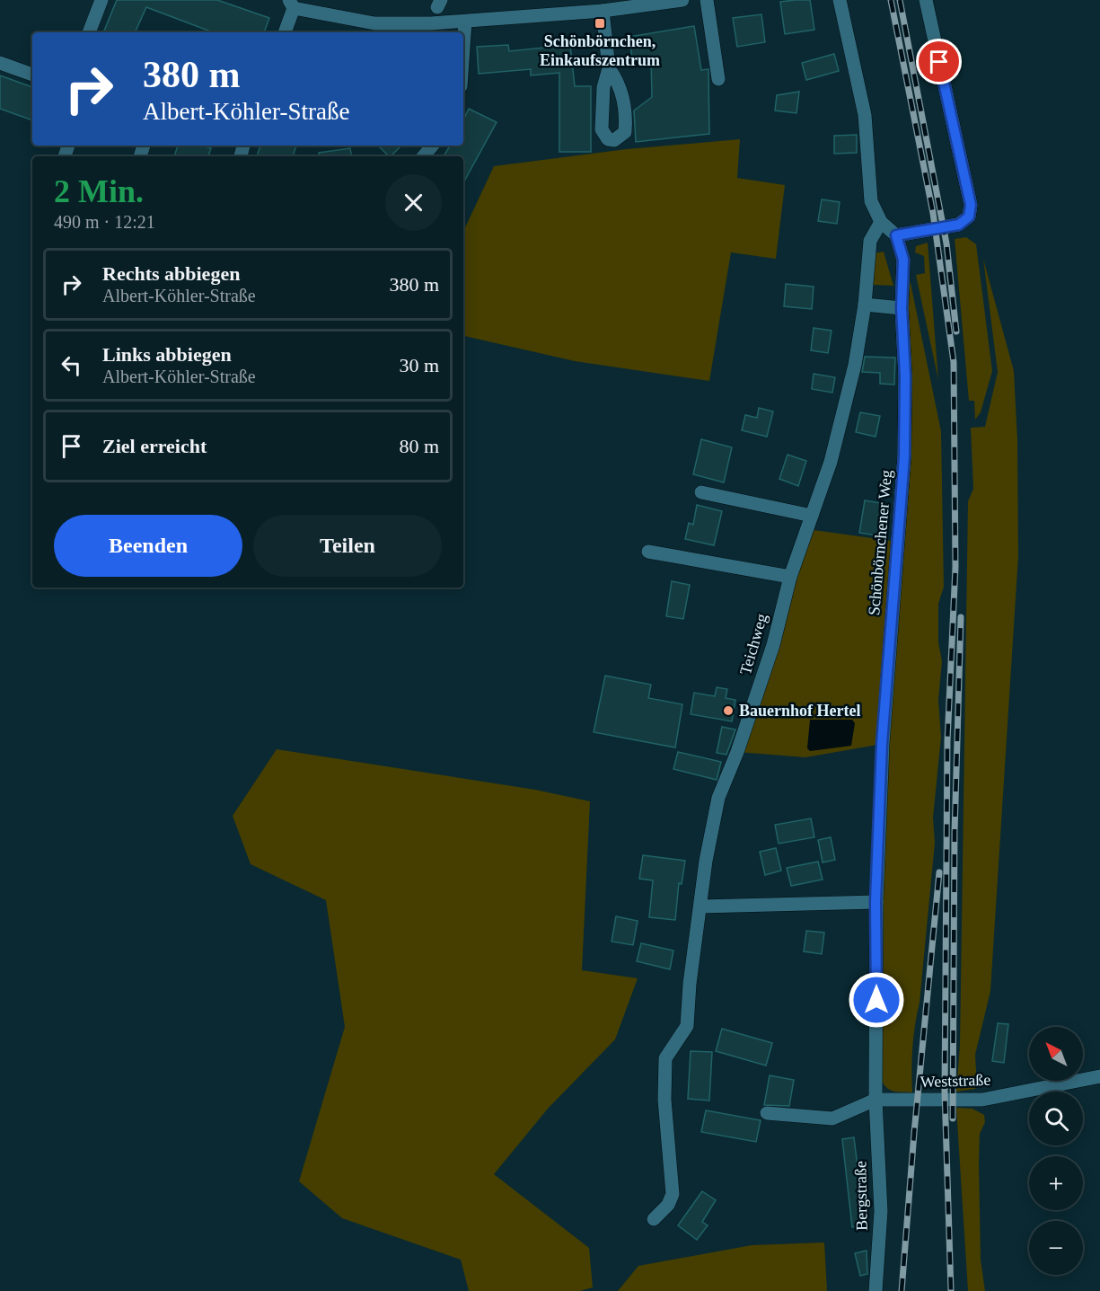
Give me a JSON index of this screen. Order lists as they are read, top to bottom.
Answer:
{
  "streets": {
    "street": [
      "Schönbörnchener Weg",
      "Teichweg",
      "Weststraße",
      "Bergstraße"
    ]
  },
  "crossings": [
    ["Schönbörnchener Weg", "Weststraße"],
    ["Schönbörnchener Weg", "Bergstraße"],
    ["Weststraße", "Bergstraße"]
  ],
  "places": {
    "transit": ["Schönbörnchen, Einkaufszentrum"],
    "other": ["Bauernhof Hertel"]
  },
  "north": "top left",
  "page": {
    "turn": ["380 m", "Albert-Köhler-Straße"],
    "heading": ["2 Min.", "490 m · 12:21"],
    "list": [
      {
        "name": "Rechts abbiegen",
        "note": "Albert-Köhler-Straße",
        "value": "380 m"
      },
      {
        "name": "Links abbiegen",
        "note": "Albert-Köhler-Straße",
        "value": "30 m"
      },
      {
        "name": "Ziel erreicht",
        "value": "80 m"
      }
    ],
    "buttons": ["Beenden", "Teilen"],
    "map_buttons": ["+", "−"]
  }
}
